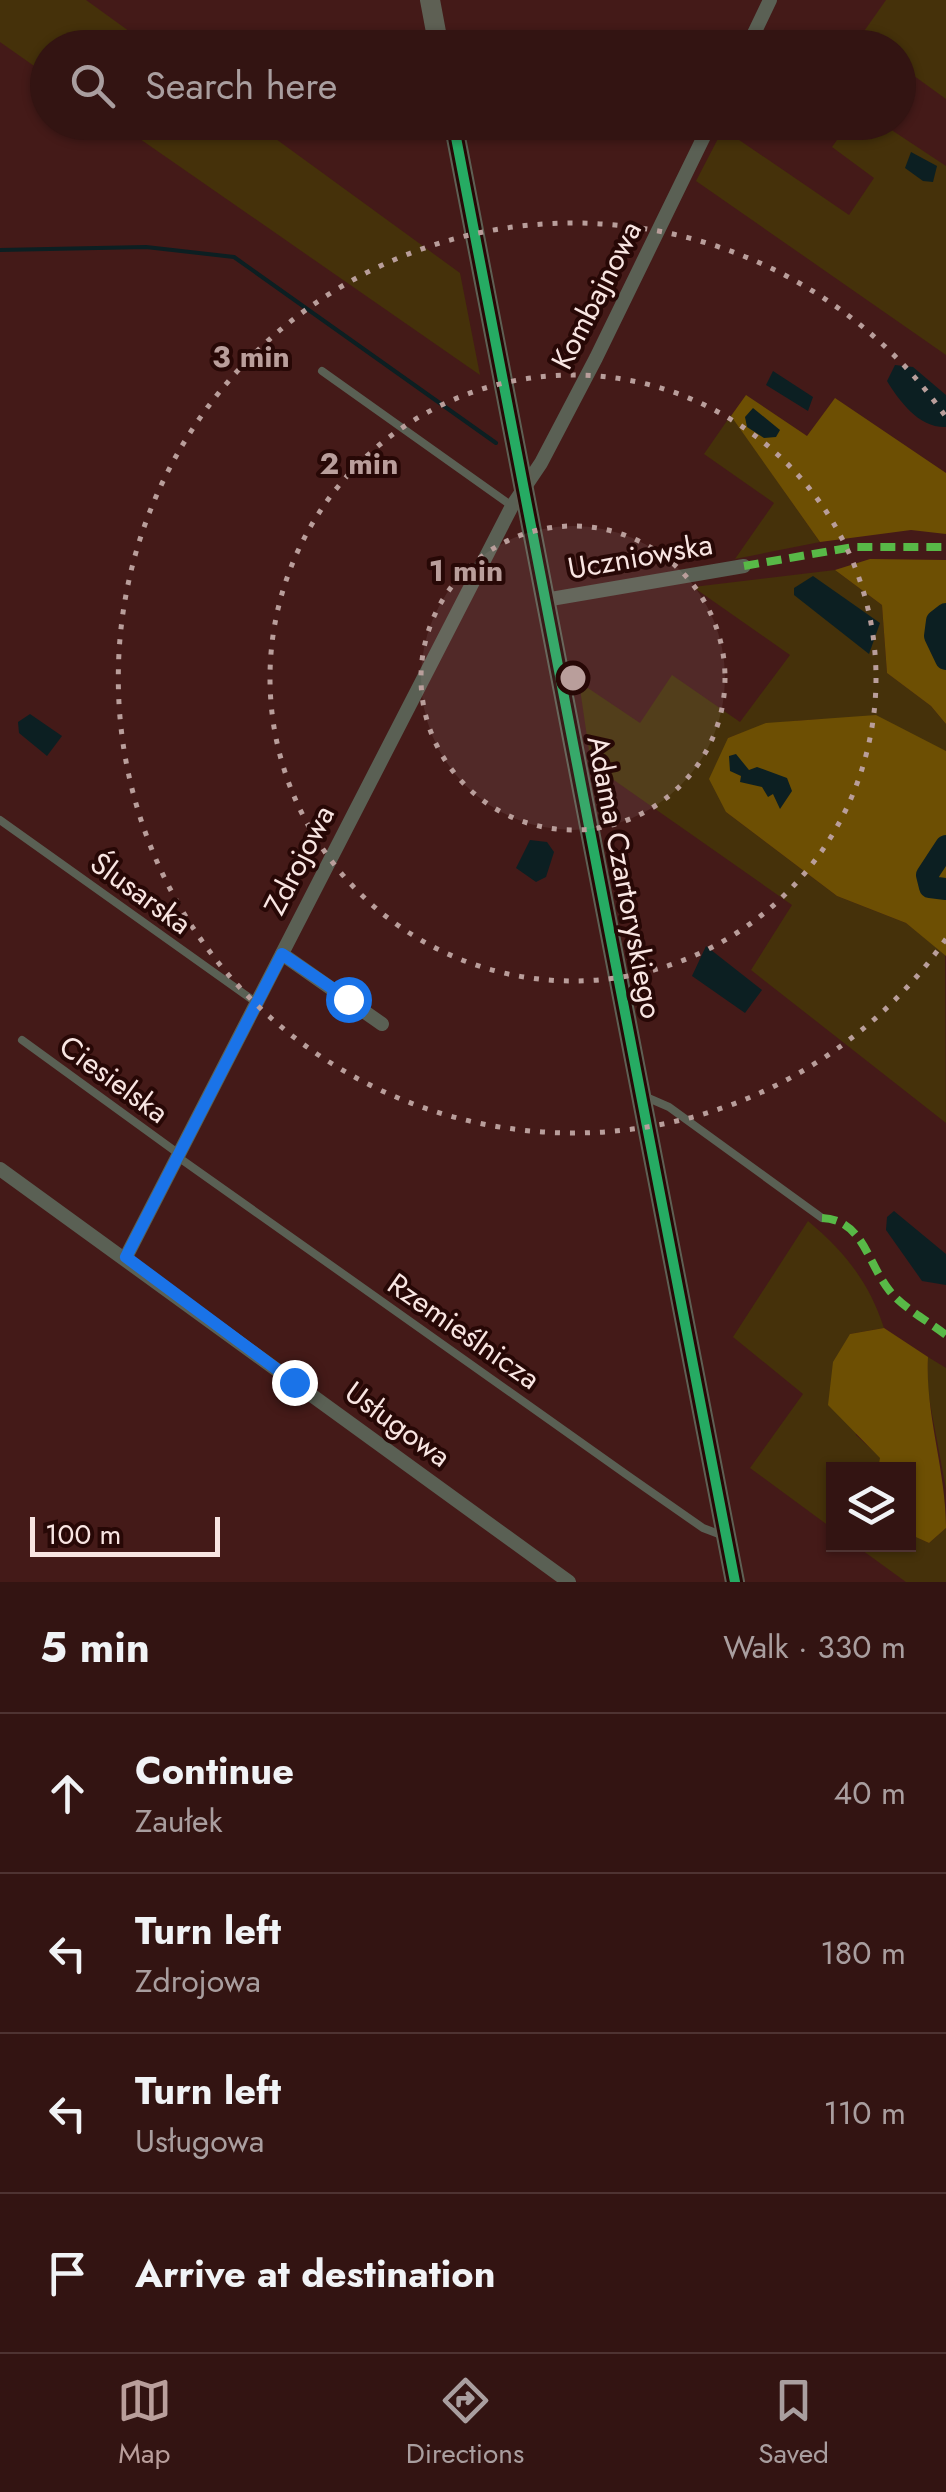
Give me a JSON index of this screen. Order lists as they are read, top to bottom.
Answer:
{
  "streets": {
    "street": [
      "Kombajnowa",
      "Uczniowska",
      "Zdrojowa",
      "Adama Czartoryskiego",
      "Usługowa"
    ],
    "lane": ["Ślusarska", "Ciesielska", "Rzemieślnicza"]
  },
  "crossings": [
    ["Kombajnowa", "Zdrojowa"],
    ["Kombajnowa", "Adama Czartoryskiego"],
    ["Uczniowska", "Adama Czartoryskiego"],
    ["Zdrojowa", "Adama Czartoryskiego"],
    ["Zdrojowa", "Ślusarska"],
    ["Zdrojowa", "Ciesielska"],
    ["Zdrojowa", "Rzemieślnicza"],
    ["Zdrojowa", "Usługowa"],
    ["Adama Czartoryskiego", "Rzemieślnicza"],
    ["Ciesielska", "Rzemieślnicza"]
  ],
  "scale_bar": "100 m",
  "page": {
    "search": "Search here",
    "scale": "100 m",
    "heading": ["5 min", "Walk · 330 m"],
    "list": [
      ["Continue", "Zaułek", "40 m"],
      ["Turn left", "Zdrojowa", "180 m"],
      ["Turn left", "Usługowa", "110 m"],
      "Arrive at destination"
    ],
    "nav": ["Map", "Directions", "Saved"]
  },
  "rings": ["3 min", "2 min", "1 min"]
}
